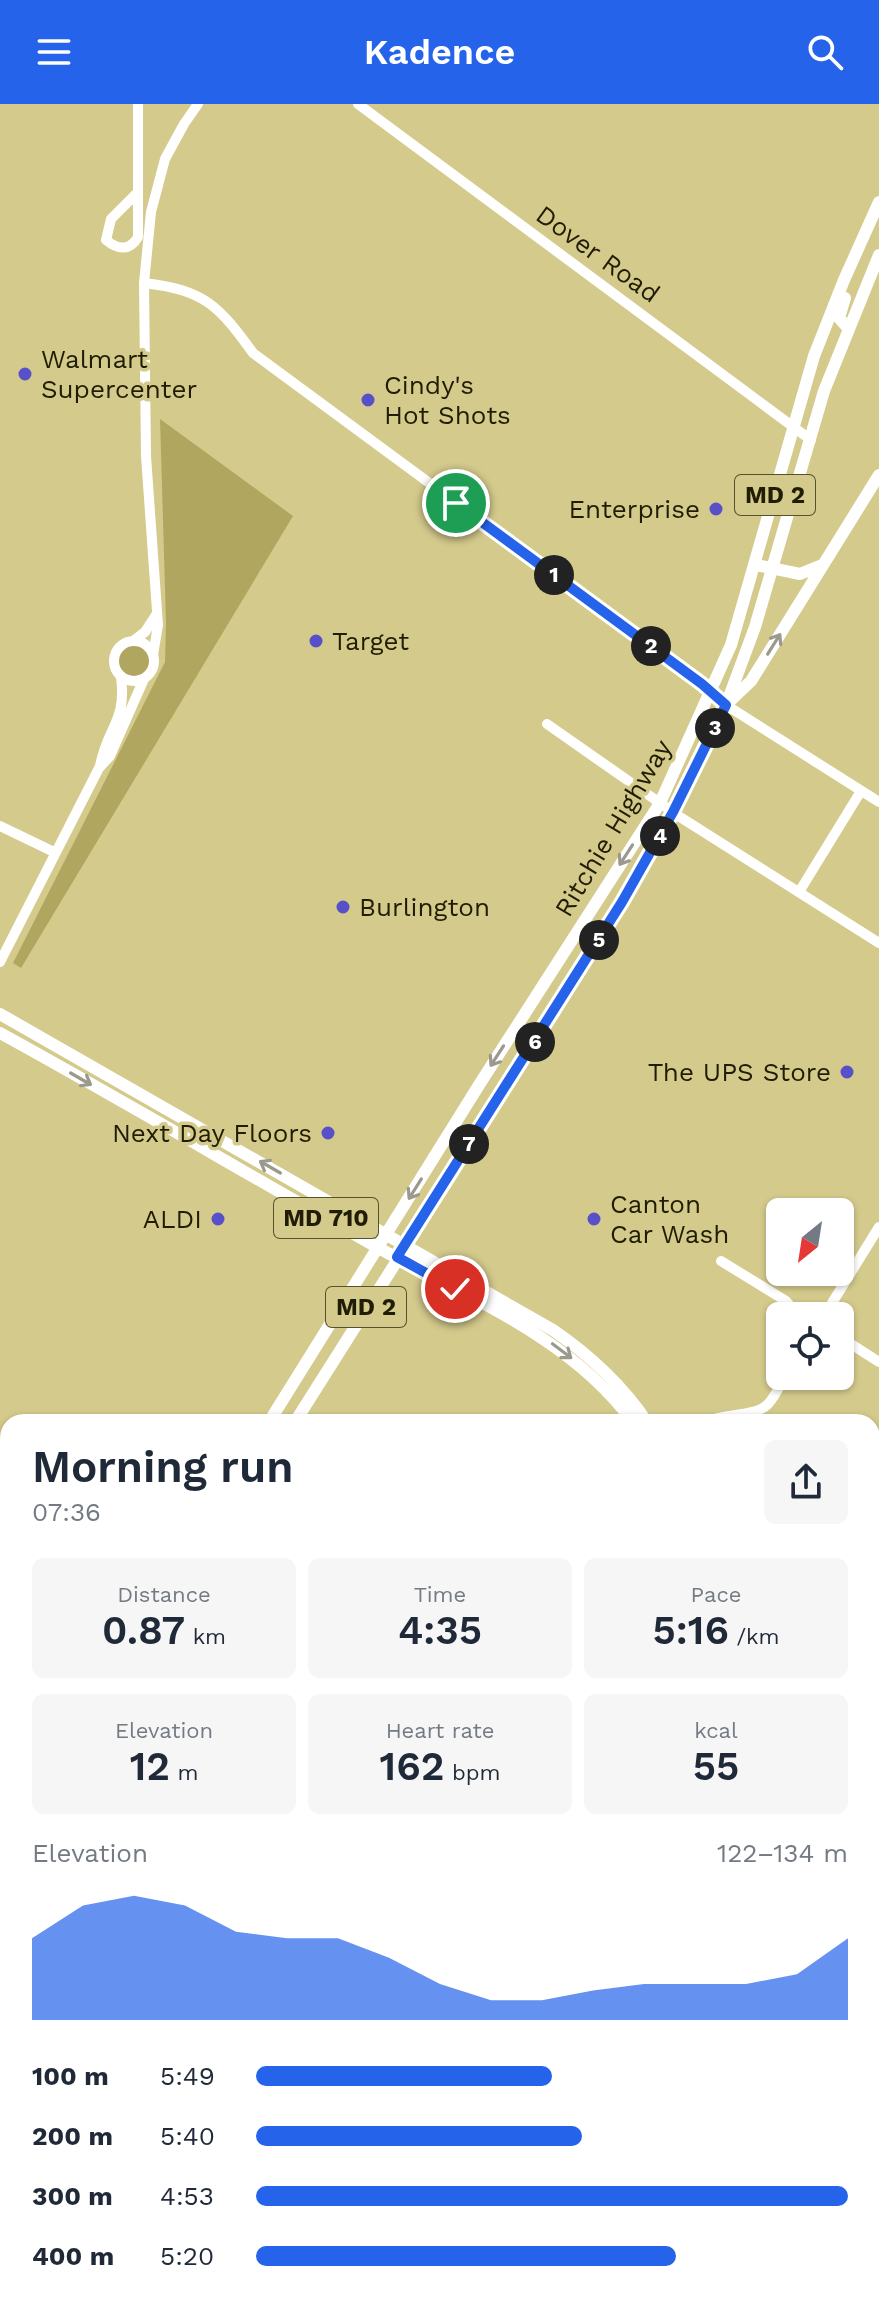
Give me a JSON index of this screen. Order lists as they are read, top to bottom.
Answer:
{
  "streets": {
    "main road": ["MD 2", "Ritchie Highway", "MD 710"],
    "street": ["Dover Road"]
  },
  "crossings": [
    ["Dover Road", "Ritchie Highway"],
    ["Ritchie Highway", "MD 710"]
  ],
  "places": [
    "Walmart Supercenter",
    "Cindy's Hot Shots",
    "Enterprise",
    "Target",
    "Burlington",
    "The UPS Store",
    "Next Day Floors",
    "ALDI",
    "Canton Car Wash"
  ],
  "north": "bottom left",
  "page": {
    "header": "Kadence",
    "pins": [
      "1",
      "2",
      "3",
      "4",
      "5",
      "6",
      "7"
    ],
    "heading": ["Morning run", "07:36"],
    "stats": [
      ["Distance", "0.87 km"],
      ["Time", "4:35"],
      ["Pace", "5:16 /km"],
      ["Elevation", "12 m"],
      ["Heart rate", "162 bpm"],
      ["kcal", "55"]
    ],
    "chart": ["Elevation", "122–134 m"],
    "list": [
      {
        "name": "100 m",
        "note": "5:49"
      },
      {
        "name": "200 m",
        "note": "5:40"
      },
      {
        "name": "300 m",
        "note": "4:53"
      },
      {
        "name": "400 m",
        "note": "5:20"
      }
    ]
  }
}
